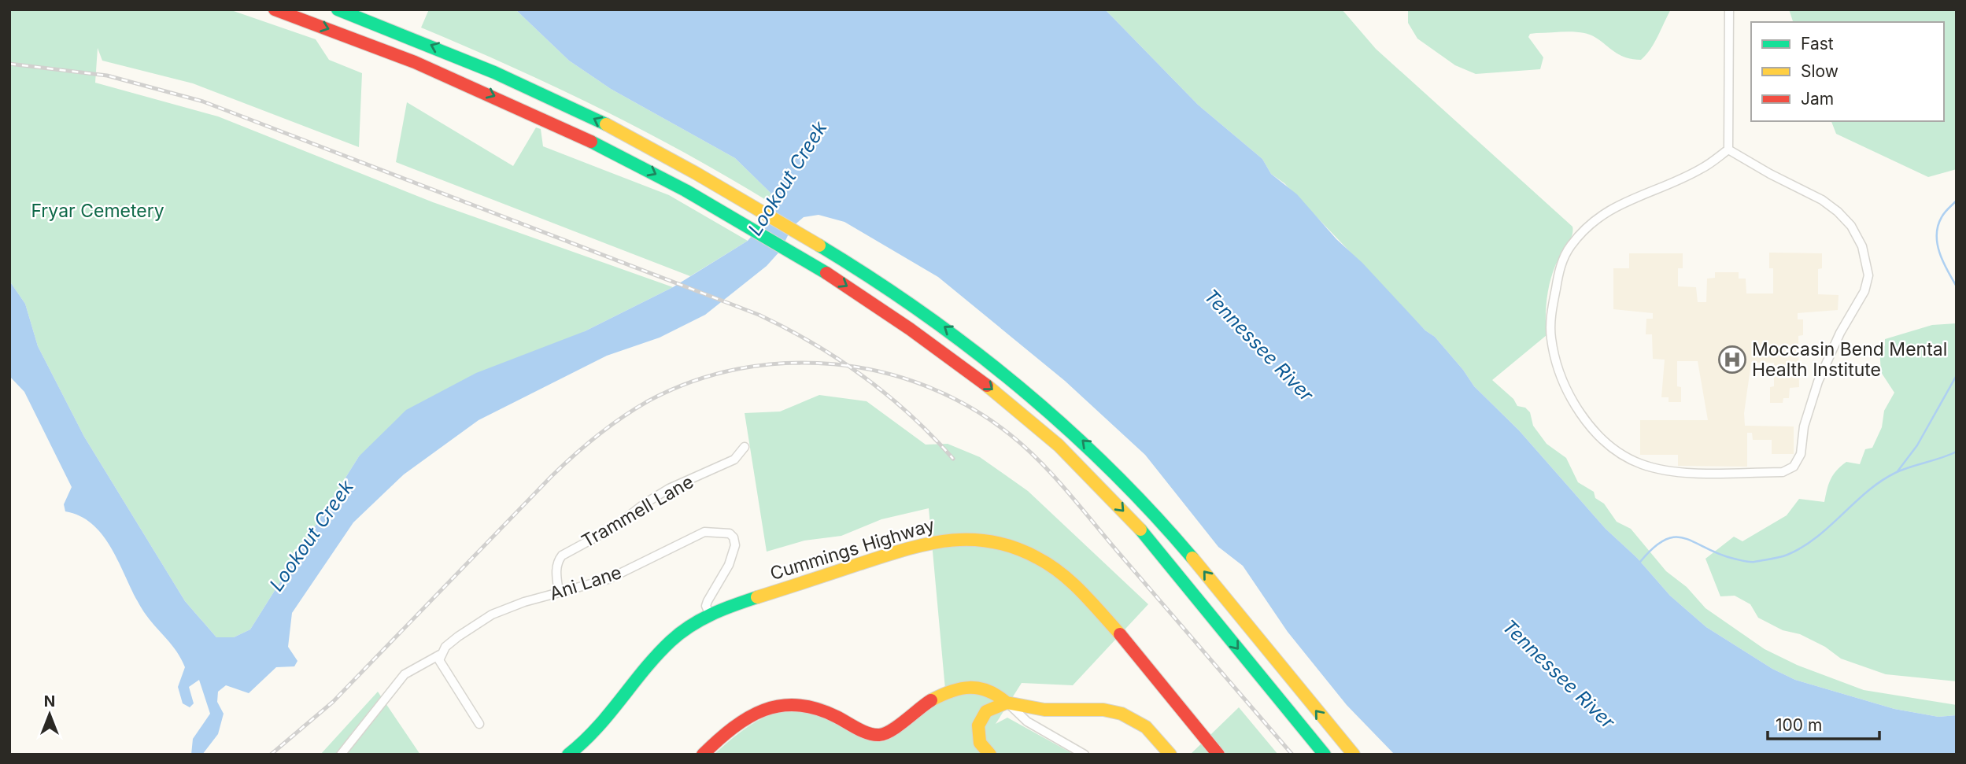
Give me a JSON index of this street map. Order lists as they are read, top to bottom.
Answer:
{
  "streets": {
    "main road": ["Cummings Highway"],
    "street": ["Trammell Lane", "Ani Lane"]
  },
  "crossings": [
    ["Trammell Lane", "Ani Lane"],
    ["Cummings Highway", "Ani Lane"]
  ],
  "water": ["Lookout Creek", "Tennessee River"],
  "parks": ["Fryar Cemetery"],
  "places": {
    "hospital": ["Moccasin Bend Mental Health Institute"]
  },
  "legend": ["Fast", "Slow", "Jam"],
  "scale_bar": "100 m",
  "north": "top"
}
